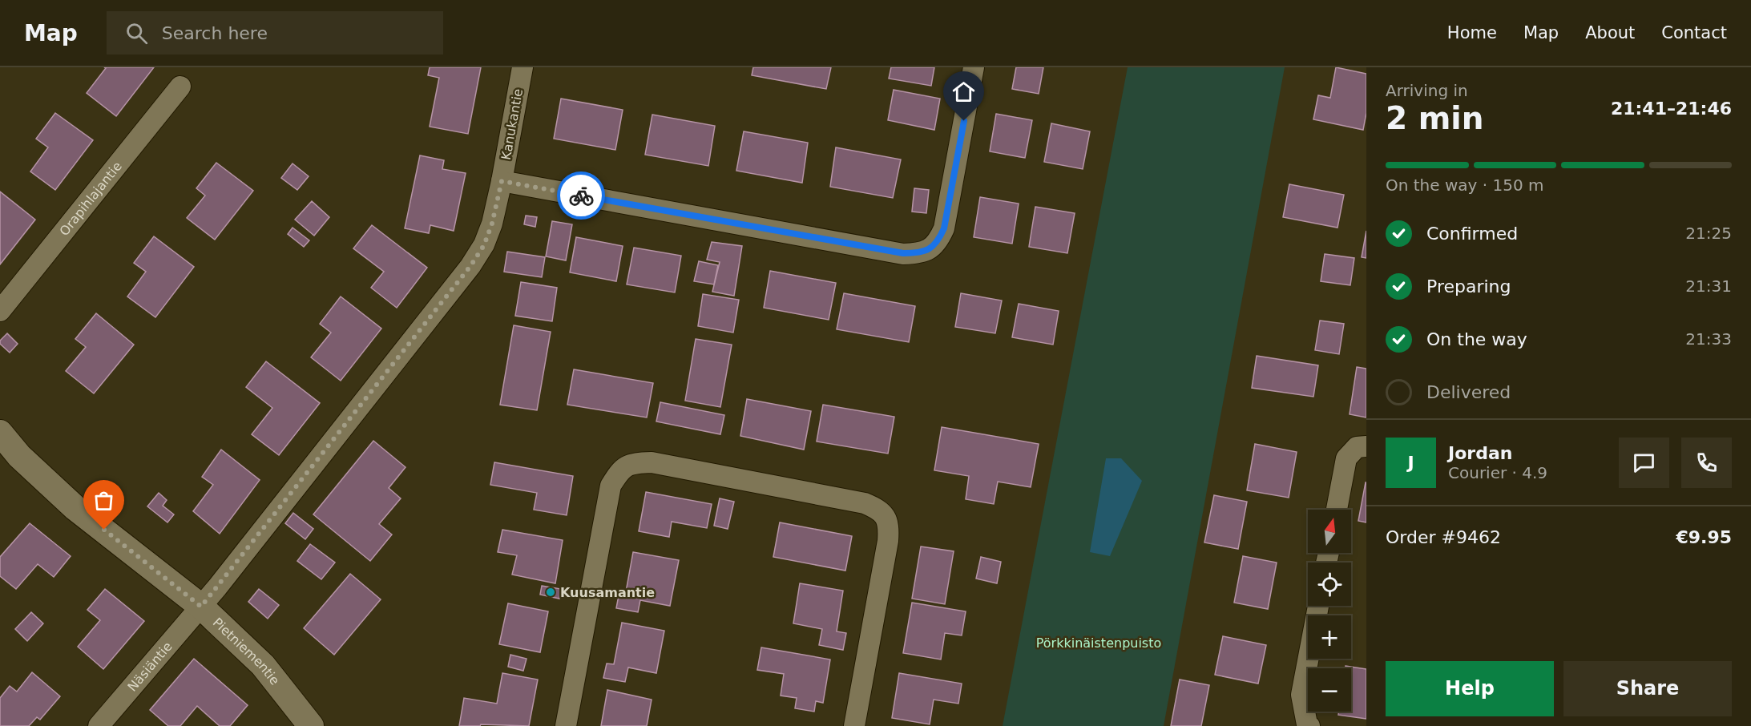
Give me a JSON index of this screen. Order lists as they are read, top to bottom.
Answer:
{
  "streets": {
    "street": [
      "Kanukantie",
      "Orapihlajantie",
      "Pietniementie",
      "Näsiäntie"
    ]
  },
  "crossings": [
    ["Kanukantie", "Pietniementie"],
    ["Kanukantie", "Näsiäntie"],
    ["Pietniementie", "Näsiäntie"]
  ],
  "parks": ["Pörkkinäistenpuisto"],
  "places": ["Kuusamantie"],
  "north": "top",
  "page": {
    "header": "Map",
    "search": "Search here",
    "nav": [
      "Home",
      "Map",
      "About",
      "Contact"
    ],
    "heading": ["2 min", "Arriving in", "21:41–21:46"],
    "panel": [
      "Jordan",
      "Courier · 4.9",
      "Order #9462",
      "€9.95"
    ],
    "bar": "On the way · 150 m",
    "list": [
      ["Confirmed", "21:25"],
      ["Preparing", "21:31"],
      ["On the way", "21:33"],
      "Delivered"
    ],
    "round": "J",
    "map_buttons": ["+", "−"],
    "buttons": ["Help", "Share"]
  }
}
